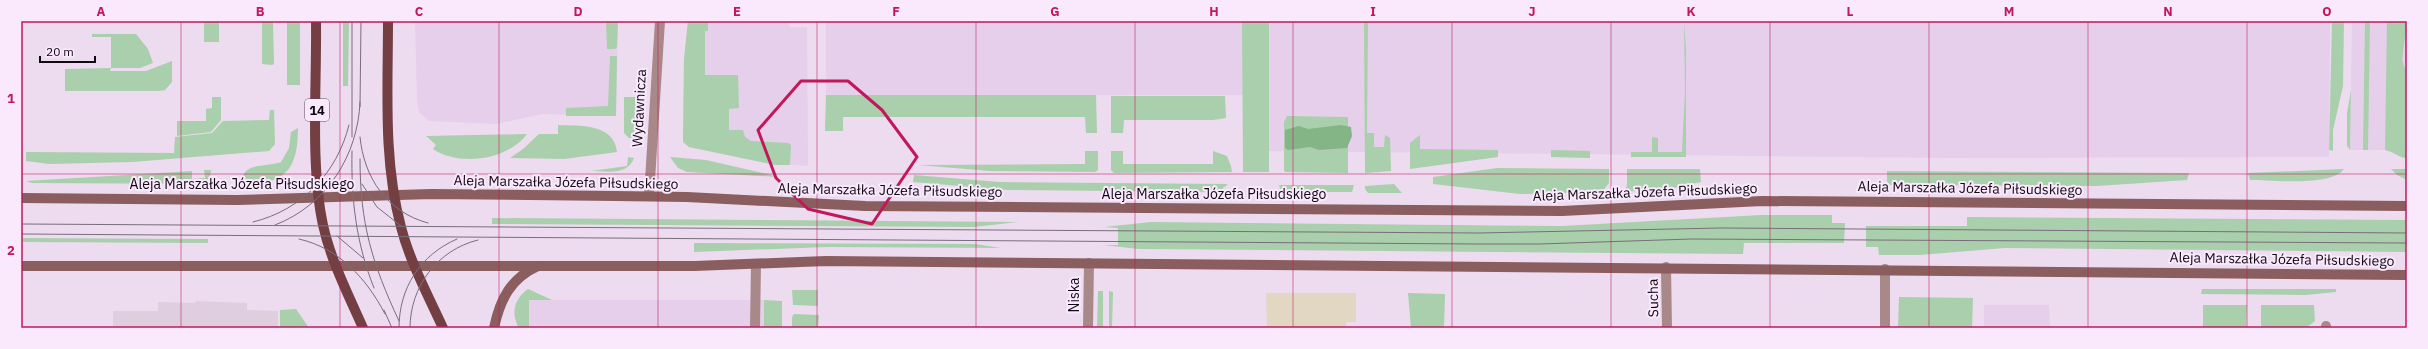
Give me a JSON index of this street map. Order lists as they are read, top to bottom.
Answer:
{
  "streets": {
    "main road": ["14", "Aleja Marszałka Józefa Piłsudskiego"],
    "street": ["Wydawnicza", "Niska", "Sucha"]
  },
  "crossings": [
    ["Wydawnicza", "Aleja Marszałka Józefa Piłsudskiego"],
    ["14", "Aleja Marszałka Józefa Piłsudskiego"],
    ["Aleja Marszałka Józefa Piłsudskiego", "Niska"],
    ["Aleja Marszałka Józefa Piłsudskiego", "Sucha"]
  ],
  "scale_bar": "20 m",
  "grid": {
    "columns": [
      "A",
      "B",
      "C",
      "D",
      "E",
      "F",
      "G",
      "H",
      "I",
      "J",
      "K",
      "L",
      "M",
      "N",
      "O"
    ],
    "rows": ["1", "2"]
  }
}
